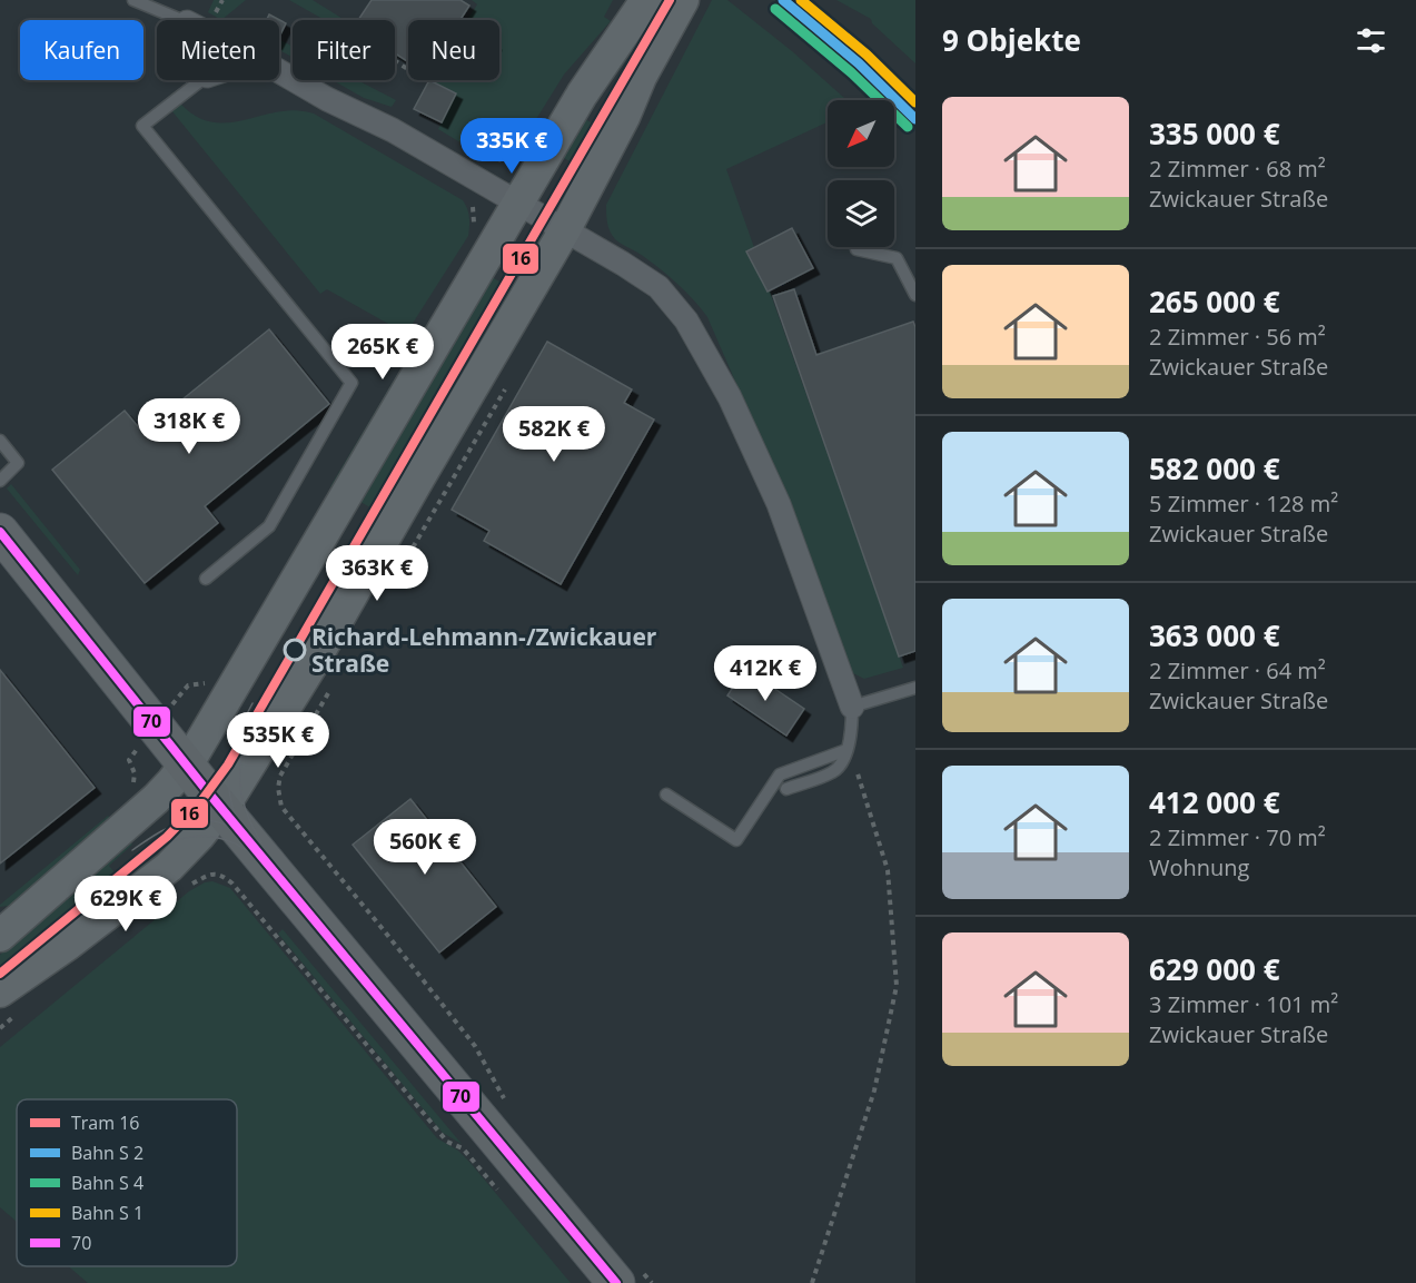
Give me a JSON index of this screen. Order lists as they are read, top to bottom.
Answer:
{
  "places": ["Richard-Lehmann-/Zwickauer Straße"],
  "lines": ["tram line 16", "transit line 70"],
  "legend": [
    "Tram 16",
    "Bahn S 2",
    "Bahn S 4",
    "Bahn S 1",
    "70"
  ],
  "north": "bottom left",
  "page": {
    "heading": "9 Objekte",
    "chip": [
      "Kaufen",
      "Mieten",
      "Filter",
      "Neu"
    ],
    "list": [
      {
        "name": "335 000 €",
        "note": "2 Zimmer · 68 m² · Zwickauer Straße"
      },
      {
        "name": "265 000 €",
        "note": "2 Zimmer · 56 m² · Zwickauer Straße"
      },
      {
        "name": "582 000 €",
        "note": "5 Zimmer · 128 m² · Zwickauer Straße"
      },
      {
        "name": "363 000 €",
        "note": "2 Zimmer · 64 m² · Zwickauer Straße"
      },
      {
        "name": "412 000 €",
        "note": "2 Zimmer · 70 m² · Wohnung"
      },
      {
        "name": "629 000 €",
        "note": "3 Zimmer · 101 m² · Zwickauer Straße"
      }
    ],
    "price": [
      "335K €",
      "265K €",
      "318K €",
      "582K €",
      "363K €",
      "412K €",
      "535K €",
      "560K €",
      "629K €"
    ]
  }
}
